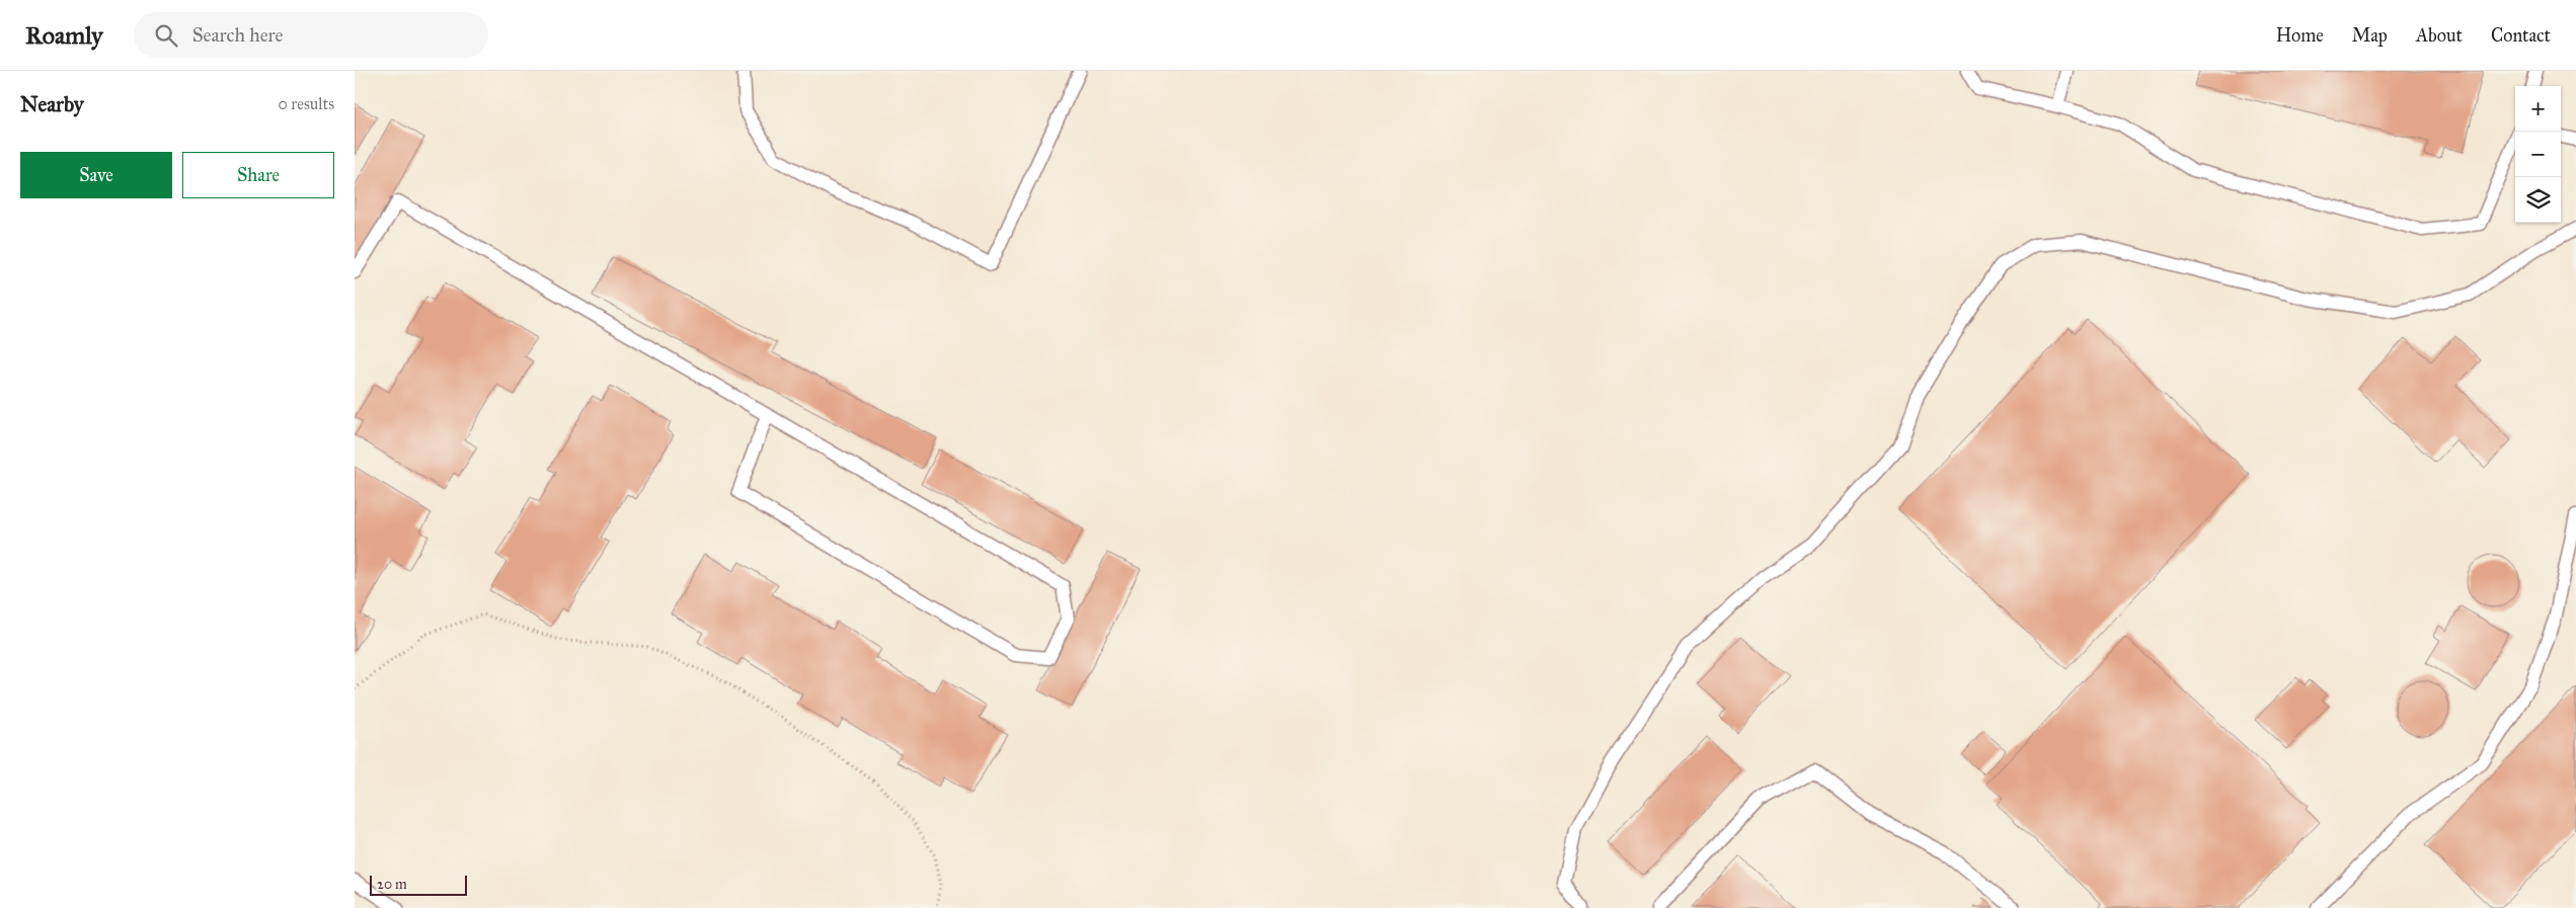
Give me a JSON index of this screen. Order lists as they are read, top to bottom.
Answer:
{
  "scale_bar": "20 m",
  "page": {
    "header": "Roamly",
    "search": "Search here",
    "nav": [
      "Home",
      "Map",
      "About",
      "Contact"
    ],
    "heading": ["Nearby", "0 results"],
    "map_buttons": ["+", "−"],
    "buttons": ["Save", "Share"],
    "scale": "20 m"
  }
}
